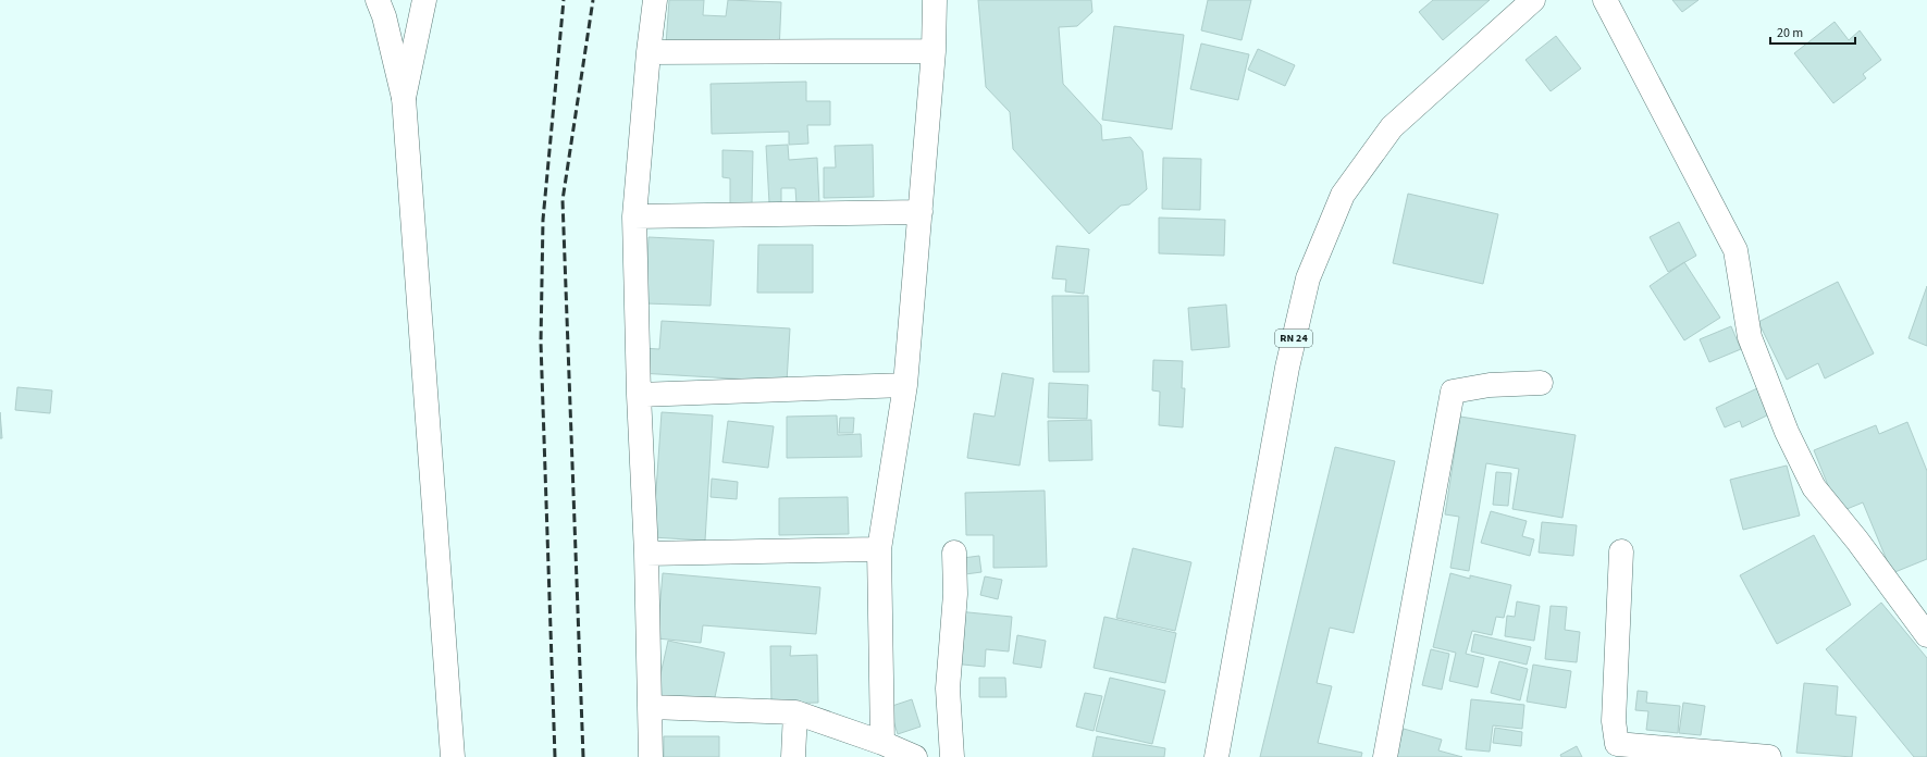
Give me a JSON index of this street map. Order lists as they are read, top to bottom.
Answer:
{
  "streets": {
    "street": ["RN 24"]
  },
  "scale_bar": "20 m"
}
